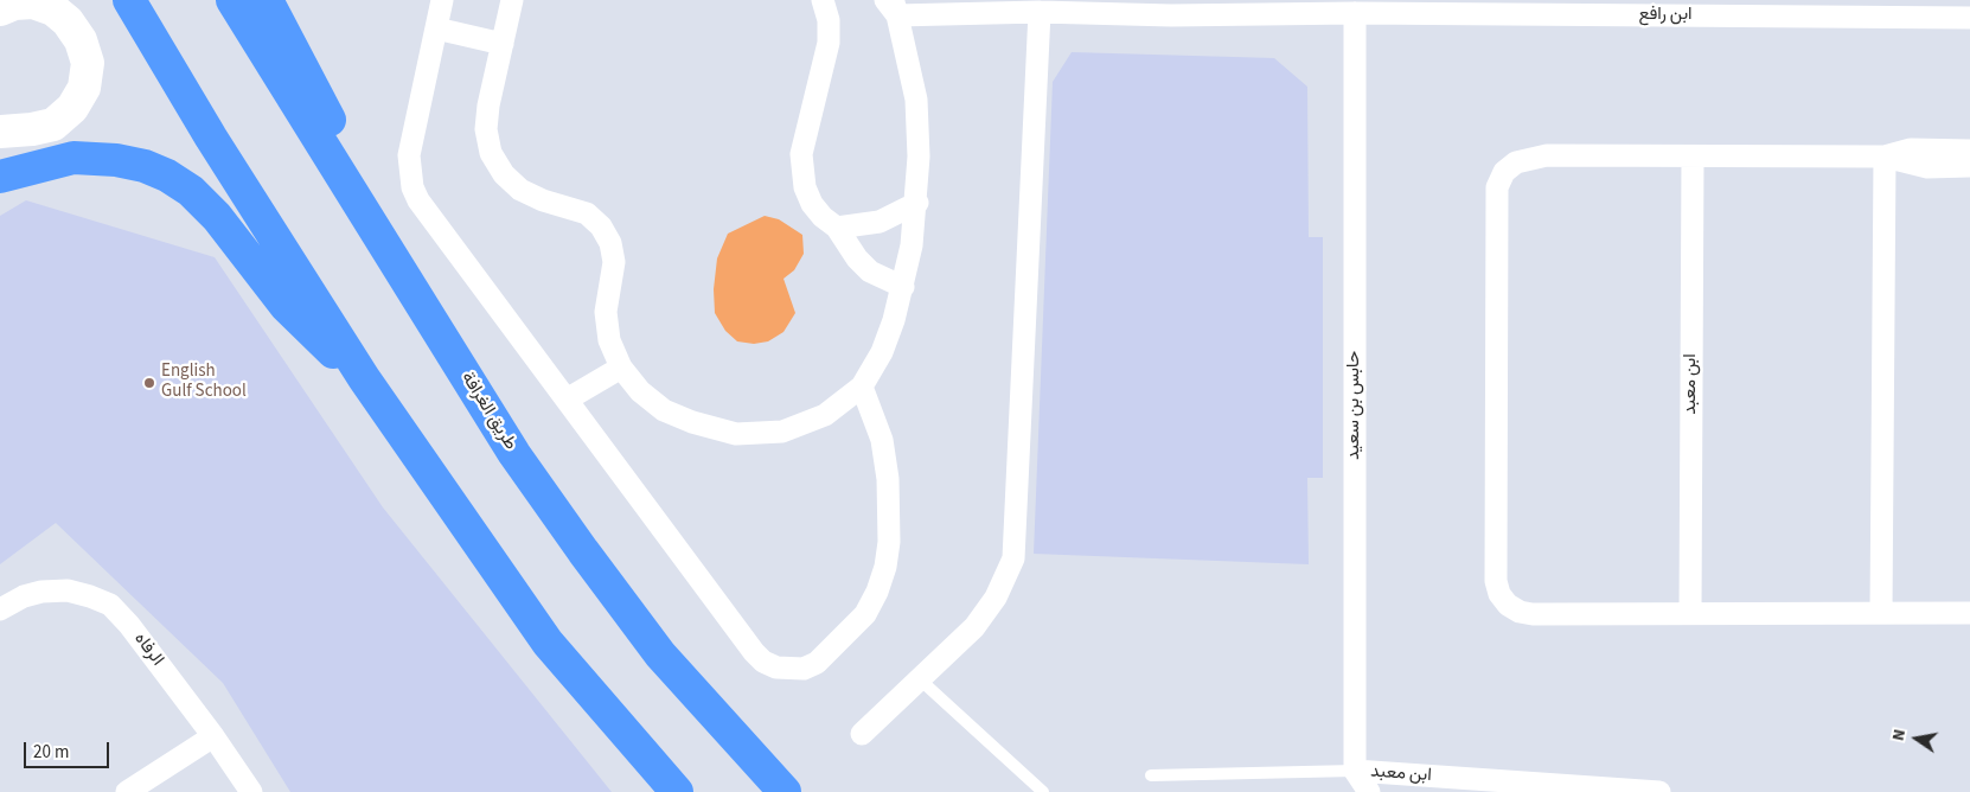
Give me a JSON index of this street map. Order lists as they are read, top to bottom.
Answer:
{
  "streets": {
    "highway": ["طريق الغرافة"],
    "street": [
      "ابن رافع",
      "ابن معبد",
      "حابس بن سعيد",
      "الرفاه"
    ]
  },
  "crossings": [
    ["ابن رافع", "حابس بن سعيد"],
    ["ابن معبد", "حابس بن سعيد"]
  ],
  "places": ["English Gulf School"],
  "scale_bar": "20 m",
  "north": "left"
}
